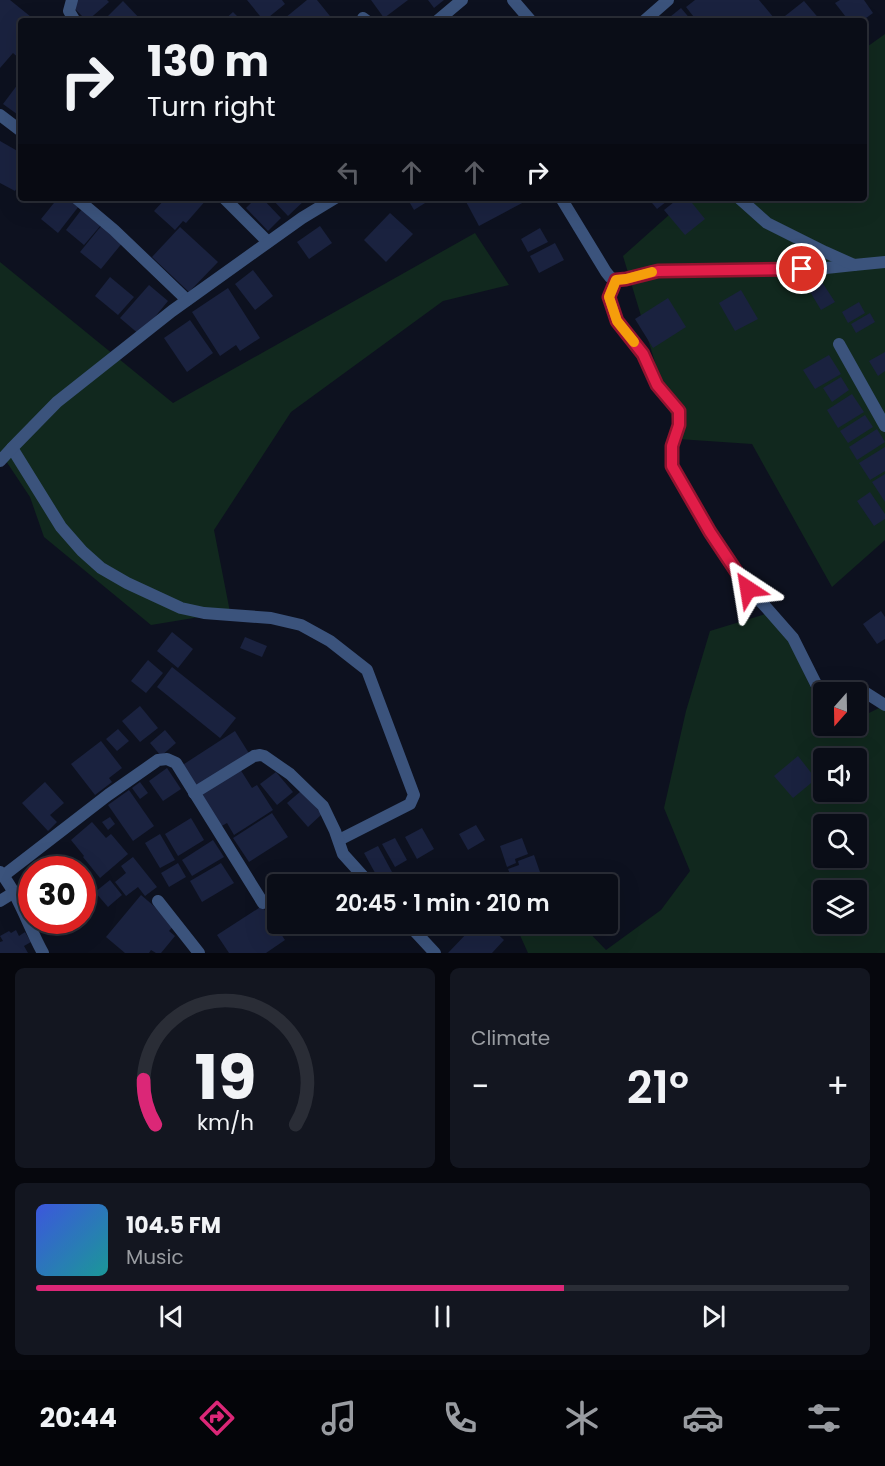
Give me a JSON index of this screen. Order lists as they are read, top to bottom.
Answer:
{
  "north": "bottom",
  "page": {
    "turn": ["130 m", "Turn right"],
    "limit": "30",
    "trip": "20:45 · 1 min · 210 m",
    "tile": "Climate",
    "heat": ["−", "21°", "+"],
    "song": ["104.5 FM", "Music"],
    "tabs": "20:44",
    "gauge": ["19", "km/h"]
  }
}
